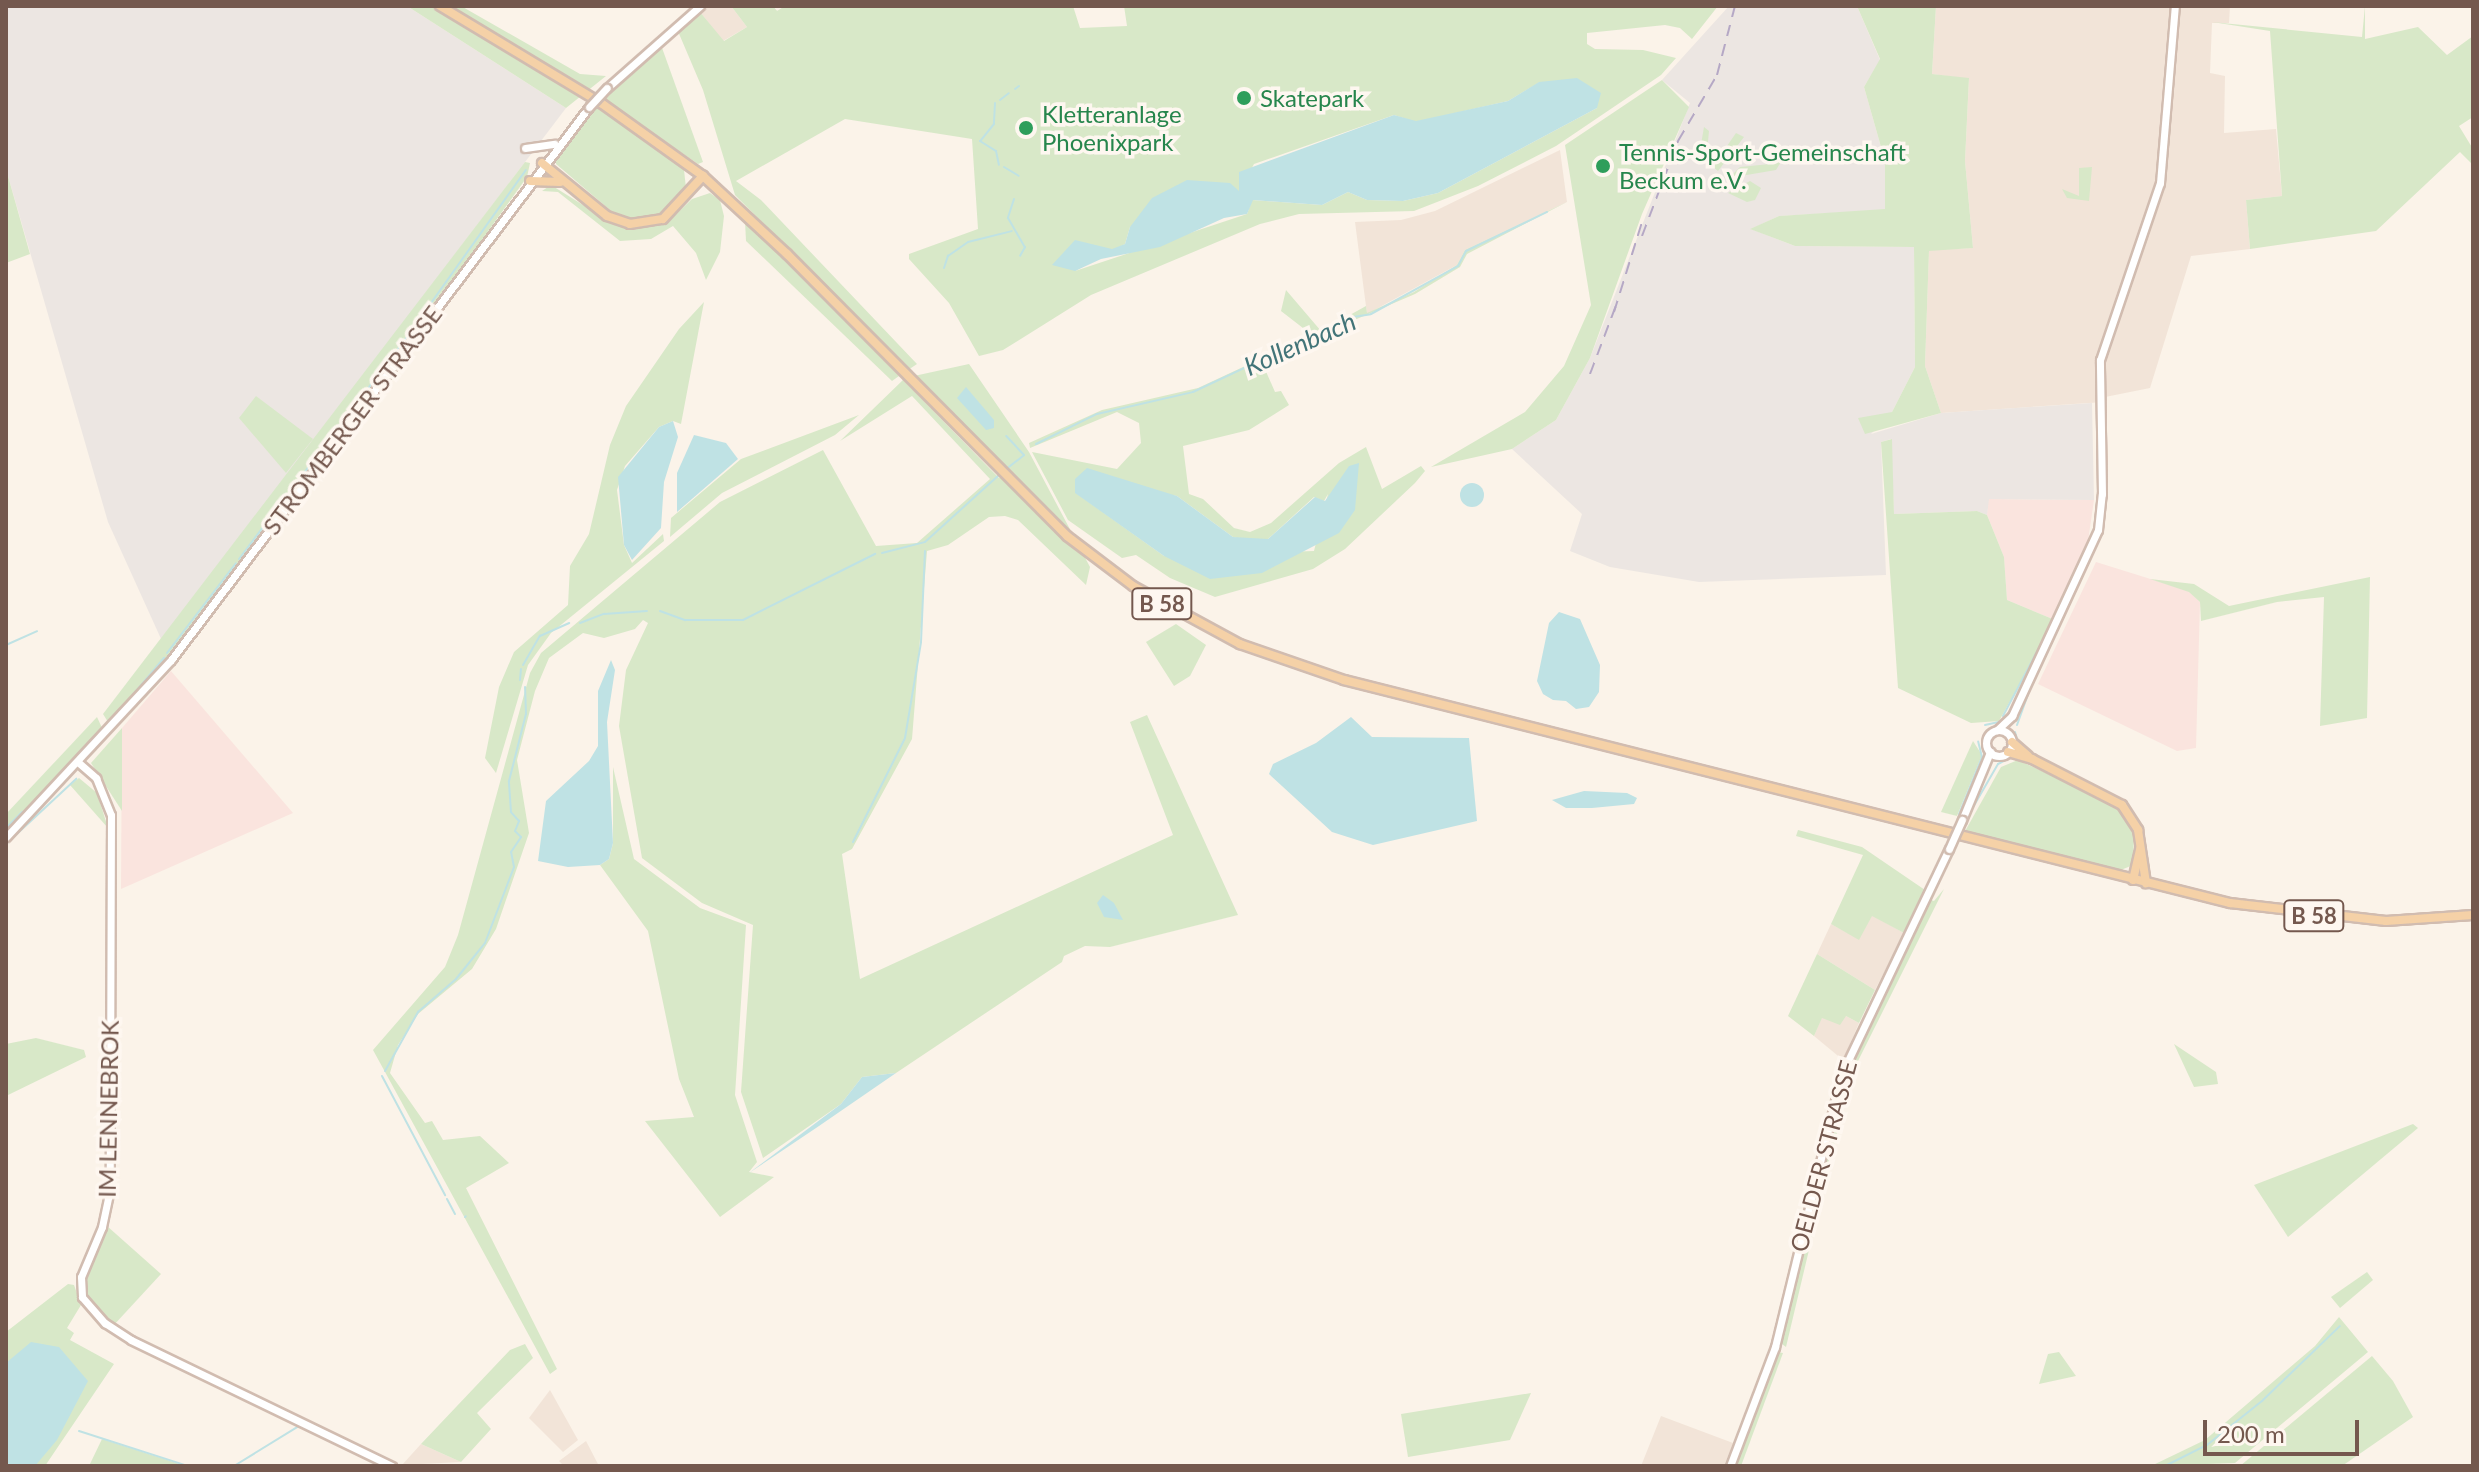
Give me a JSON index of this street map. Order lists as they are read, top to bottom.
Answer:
{
  "streets": {
    "main road": ["B 58"],
    "street": ["STROMBERGER STRASSE", "IM LENNEBROK", "OELDER STRASSE"]
  },
  "crossings": [
    ["STROMBERGER STRASSE", "IM LENNEBROK"]
  ],
  "water": ["Kollenbach"],
  "places": ["Skatepark", "Kletteranlage Phoenixpark", "Tennis-Sport-Gemeinschaft Beckum e.V."],
  "scale_bar": "200 m"
}
